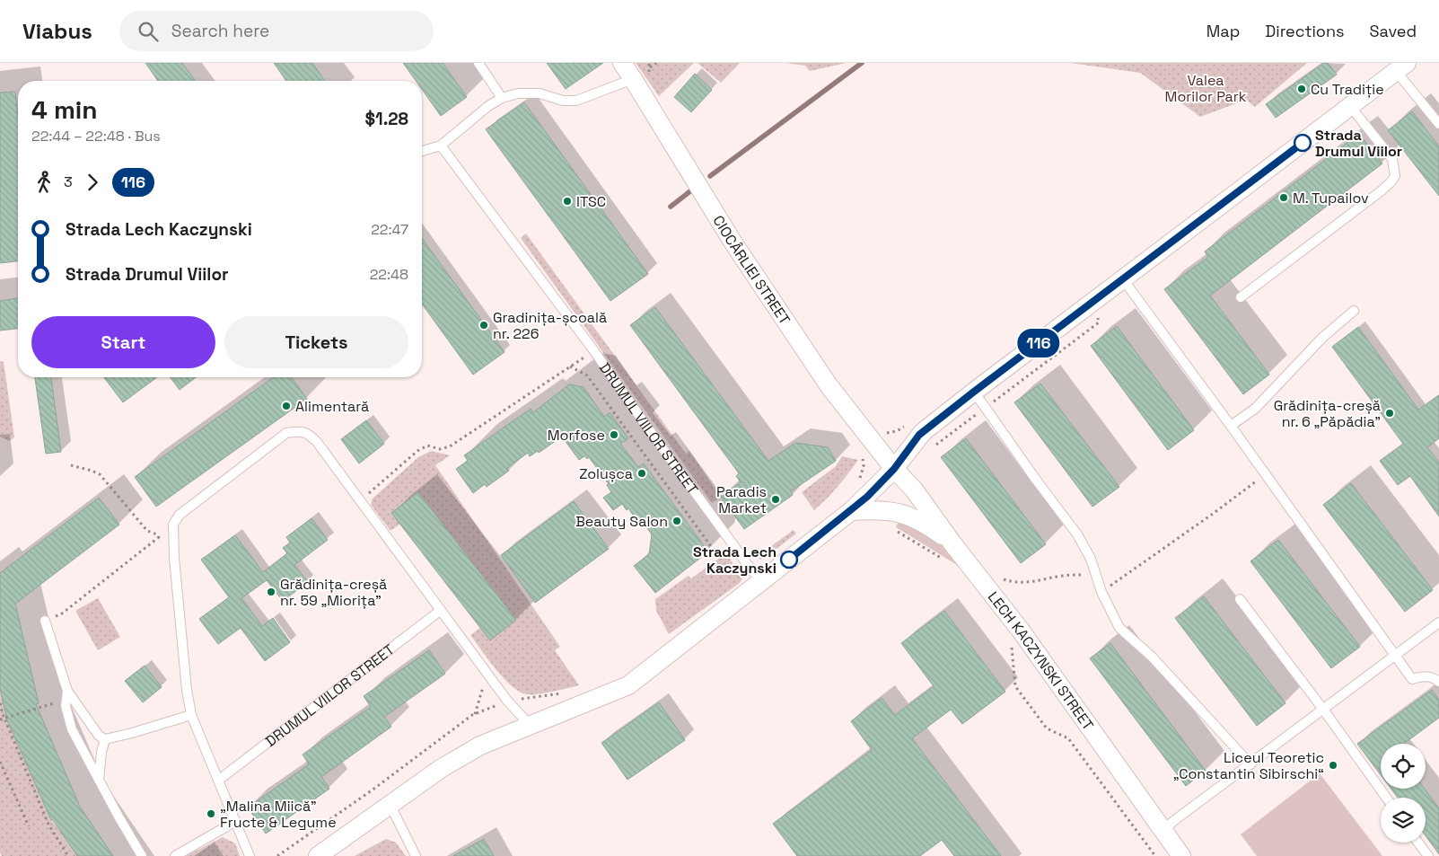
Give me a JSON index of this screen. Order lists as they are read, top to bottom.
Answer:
{
  "streets": {
    "street": ["CIOCÂRLIEI STREET", "LECH KACZYNSKI STREET"],
    "lane": ["DRUMUL VIILOR STREET"]
  },
  "crossings": [
    ["CIOCÂRLIEI STREET", "LECH KACZYNSKI STREET"]
  ],
  "parks": ["Valea Morilor Park"],
  "places": [
    "Cu Tradiție",
    "Strada Drumul Viilor",
    "M. Tupailov",
    "ITSC",
    "Gradinița-școală nr. 226",
    "Alimentară",
    "Grădinița-creșă nr. 6 „Păpădia”",
    "Morfose",
    "Zolușca",
    "Paradis Market",
    "Beauty Salon",
    "Strada Lech Kaczynski",
    "Grădinița-creșă nr. 59 „Miorița”",
    "Liceul Teoretic „Constantin Sibirschi“",
    "„Malina Miică” Fructe & Legume"
  ],
  "lines": ["bus line 116"],
  "page": {
    "header": "Viabus",
    "search": "Search here",
    "nav": ["Map", "Directions", "Saved"],
    "on_map": "116",
    "heading": ["4 min", "22:44 – 22:48 · Bus", "$1.28"],
    "legs": ["3", "116"],
    "list": [
      {
        "name": "Strada Lech Kaczynski",
        "value": "22:47"
      },
      {
        "name": "Strada Drumul Viilor",
        "value": "22:48"
      }
    ],
    "buttons": ["Start", "Tickets"]
  }
}
